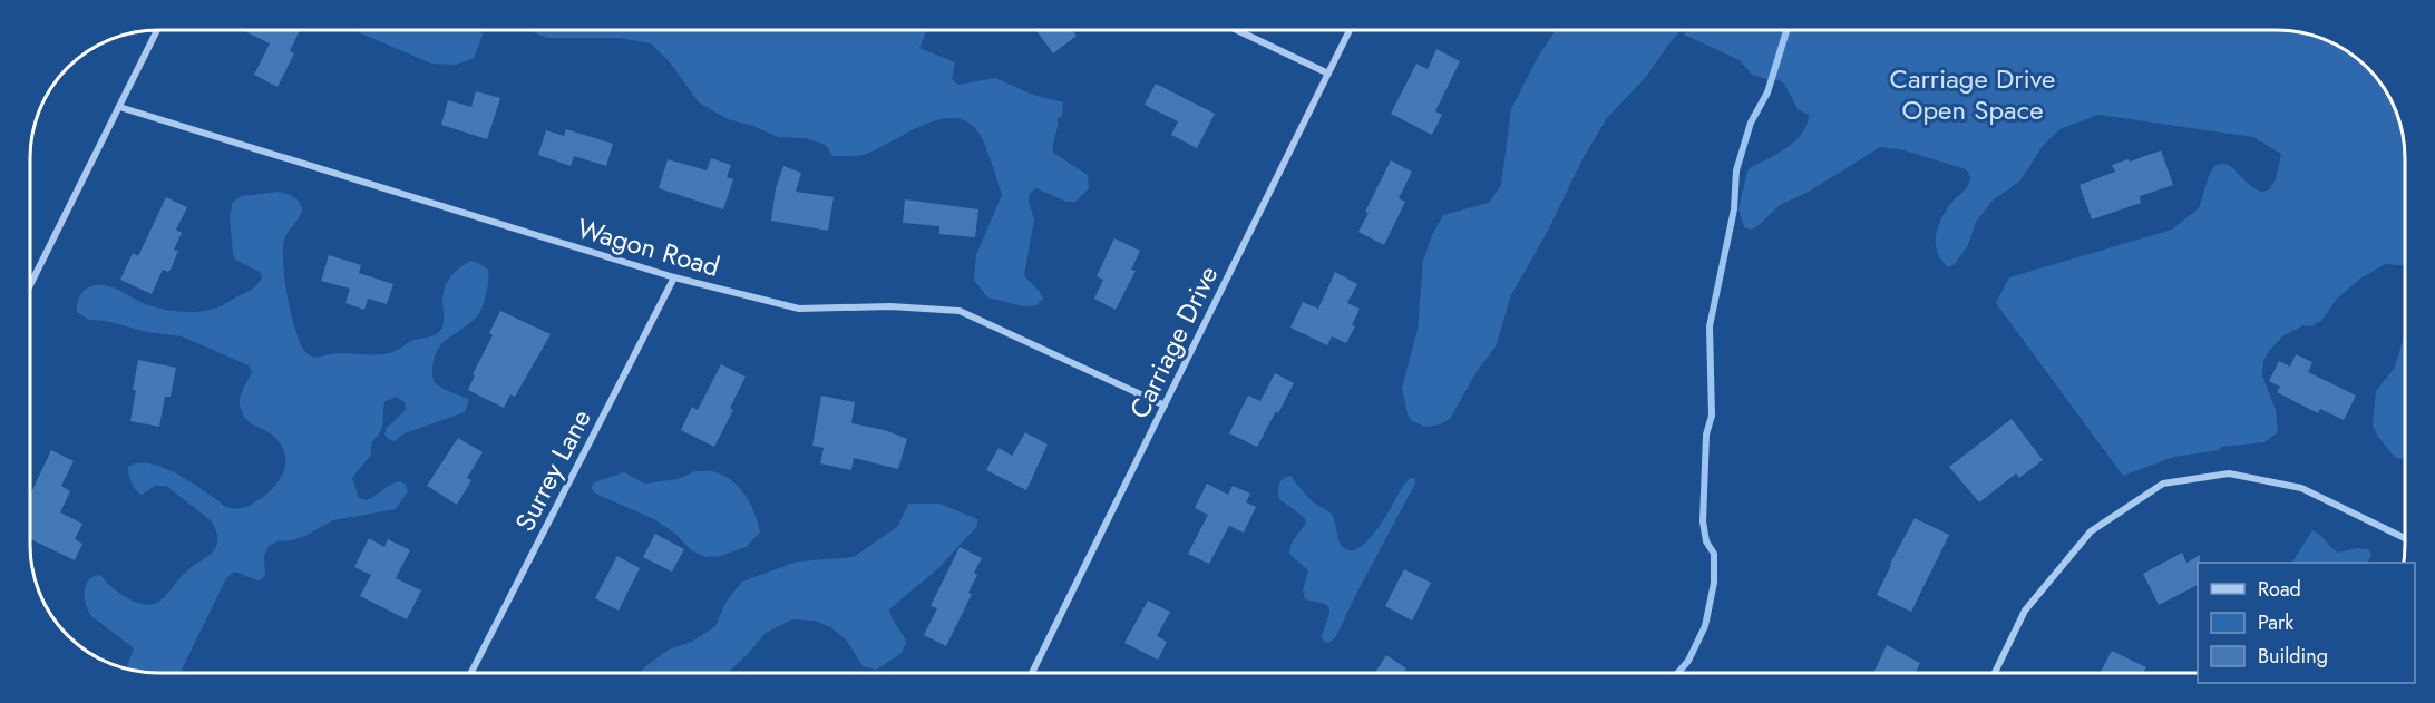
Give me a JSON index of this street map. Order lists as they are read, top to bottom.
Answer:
{
  "streets": {
    "street": ["Wagon Road", "Carriage Drive", "Surrey Lane"]
  },
  "crossings": [
    ["Wagon Road", "Carriage Drive"],
    ["Wagon Road", "Surrey Lane"]
  ],
  "parks": ["Carriage Drive Open Space"],
  "legend": ["Road", "Park", "Building"]
}
